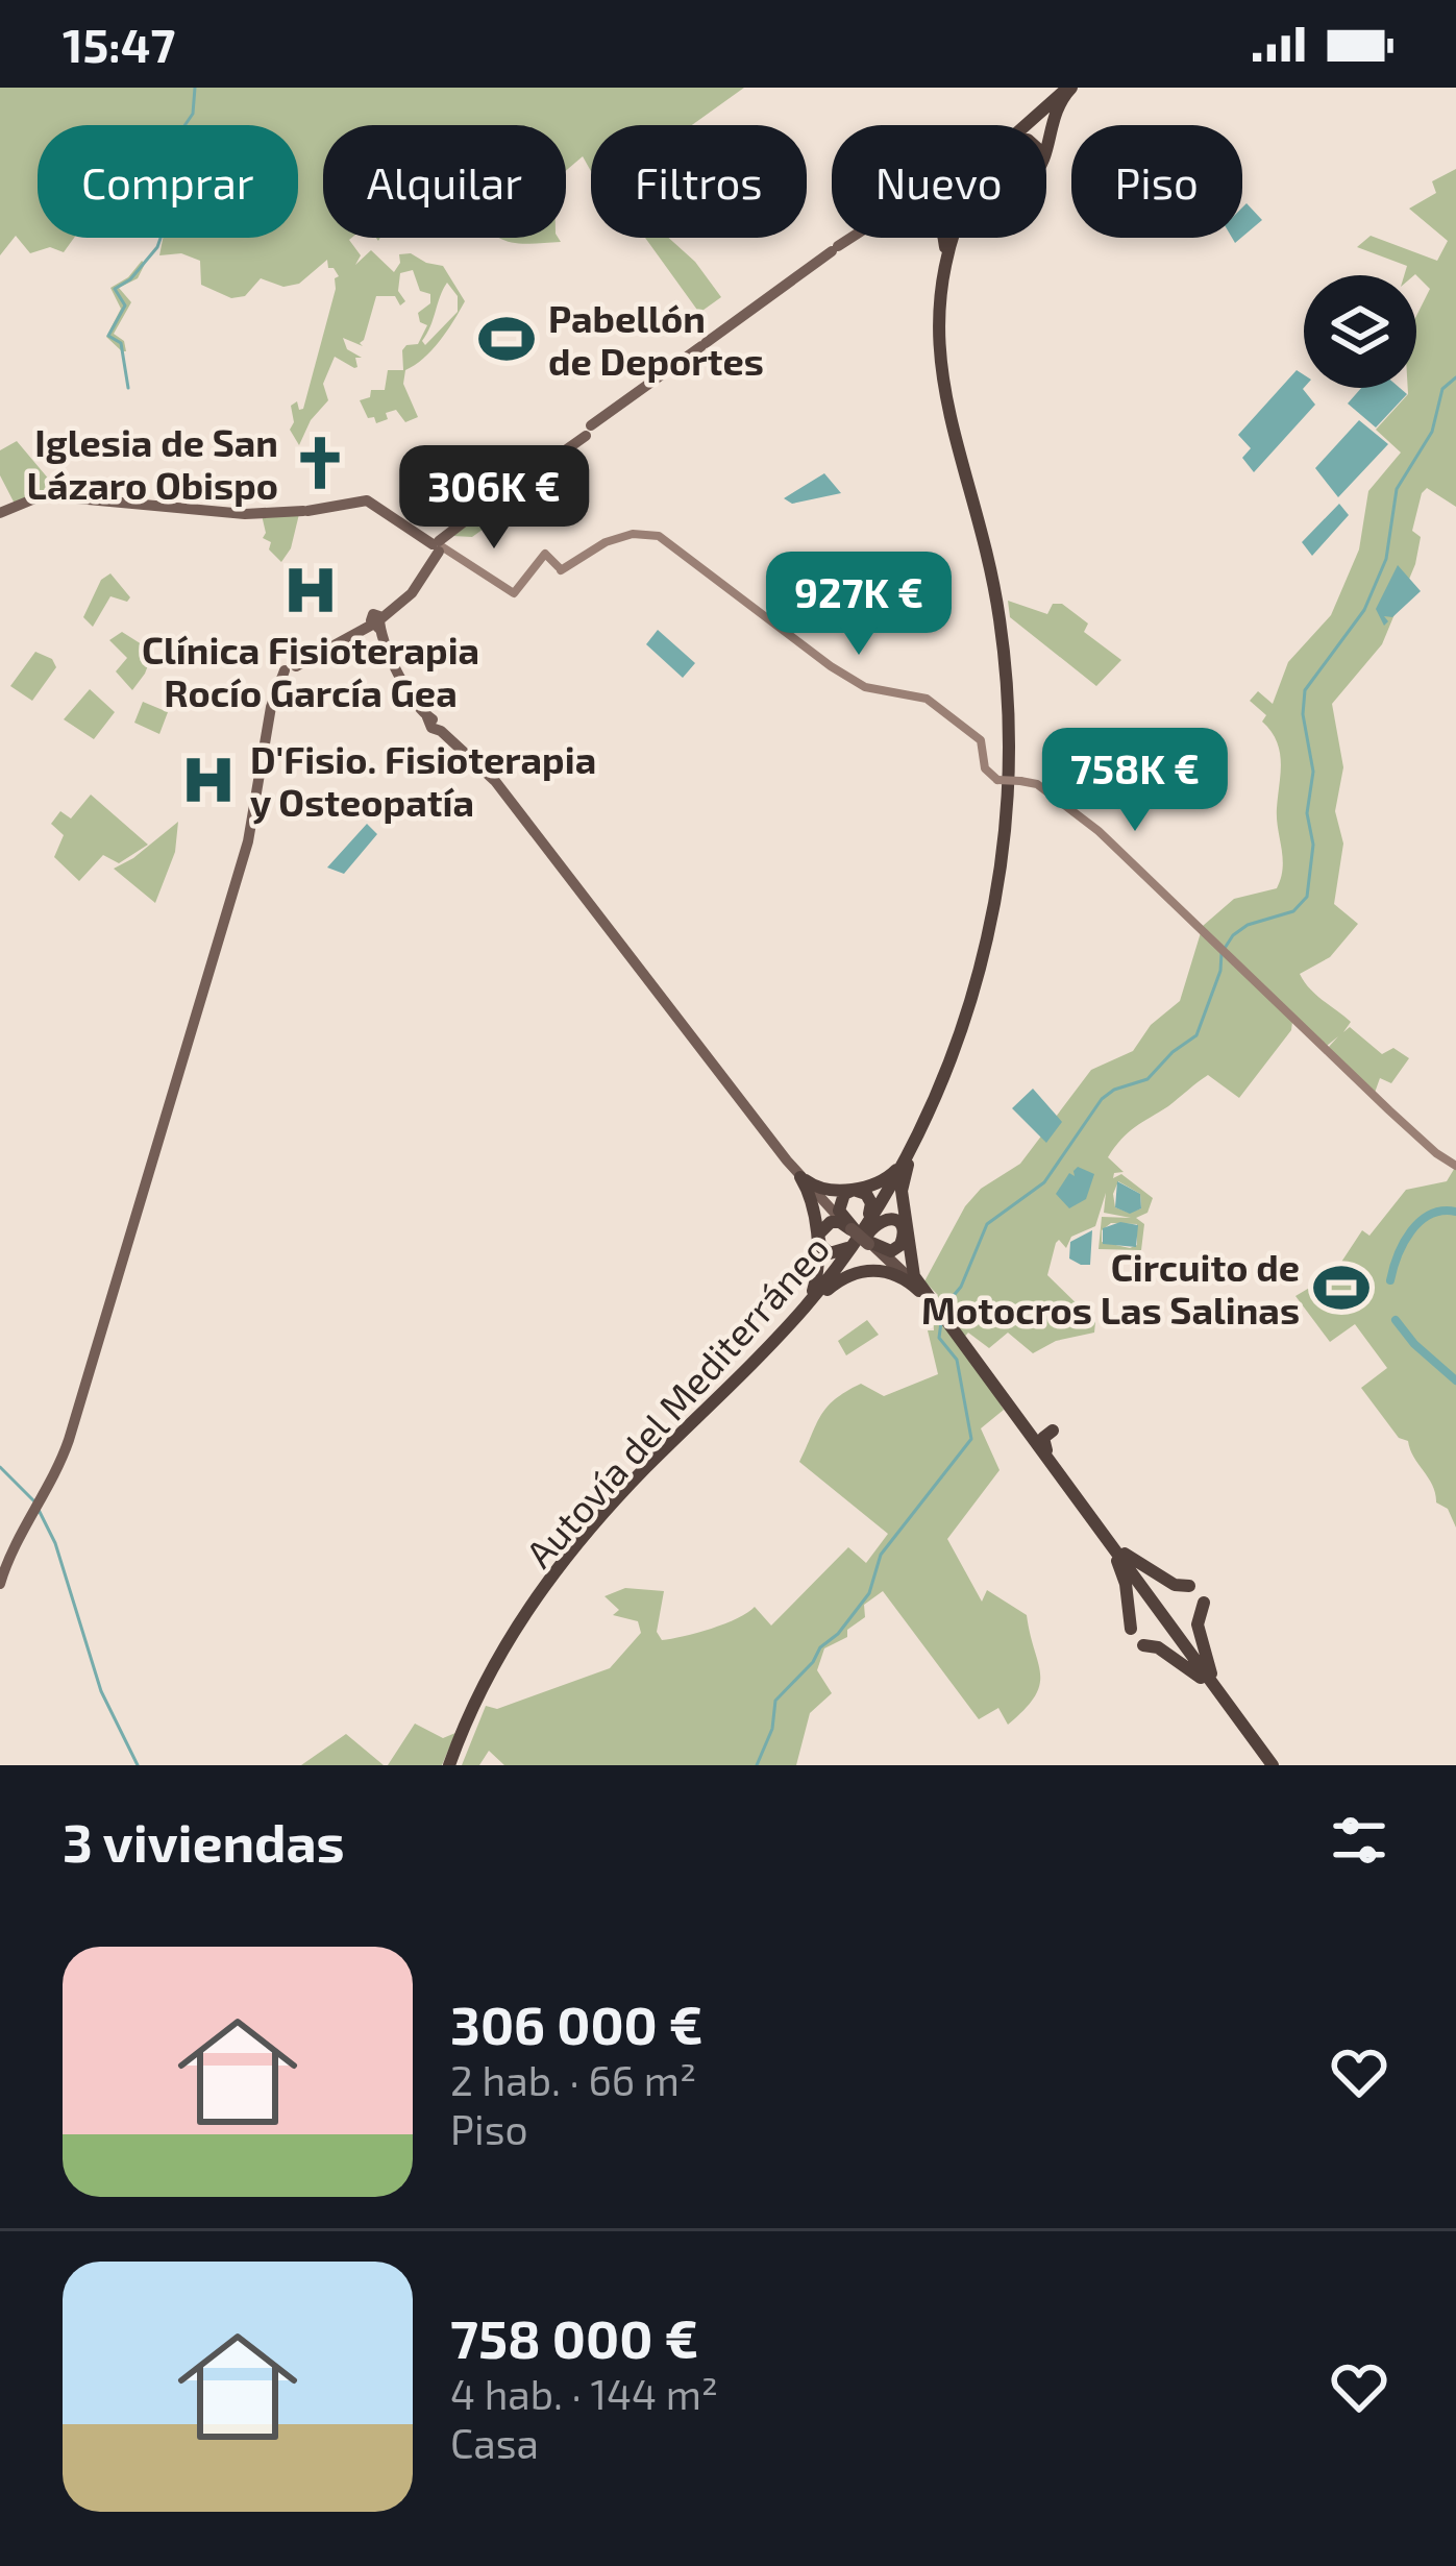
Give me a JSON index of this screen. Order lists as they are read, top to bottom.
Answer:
{
  "streets": {
    "highway": ["Autovía del Mediterráneo"]
  },
  "places": {
    "sports": ["Pabellón de Deportes", "Circuito de Motocros Las Salinas"],
    "church": ["Iglesia de San Lázaro Obispo"],
    "hospital": ["Clínica Fisioterapia Rocío García Gea", "D'Fisio. Fisioterapia y Osteopatía"]
  },
  "page": {
    "status": "15:47",
    "chip": [
      "Comprar",
      "Alquilar",
      "Filtros",
      "Nuevo",
      "Piso"
    ],
    "price": ["306K €", "927K €", "758K €"],
    "heading": "3 viviendas",
    "list": [
      {
        "name": "306 000 €",
        "note": "2 hab. · 66 m² · Piso"
      },
      {
        "name": "758 000 €",
        "note": "4 hab. · 144 m² · Casa"
      }
    ]
  }
}
